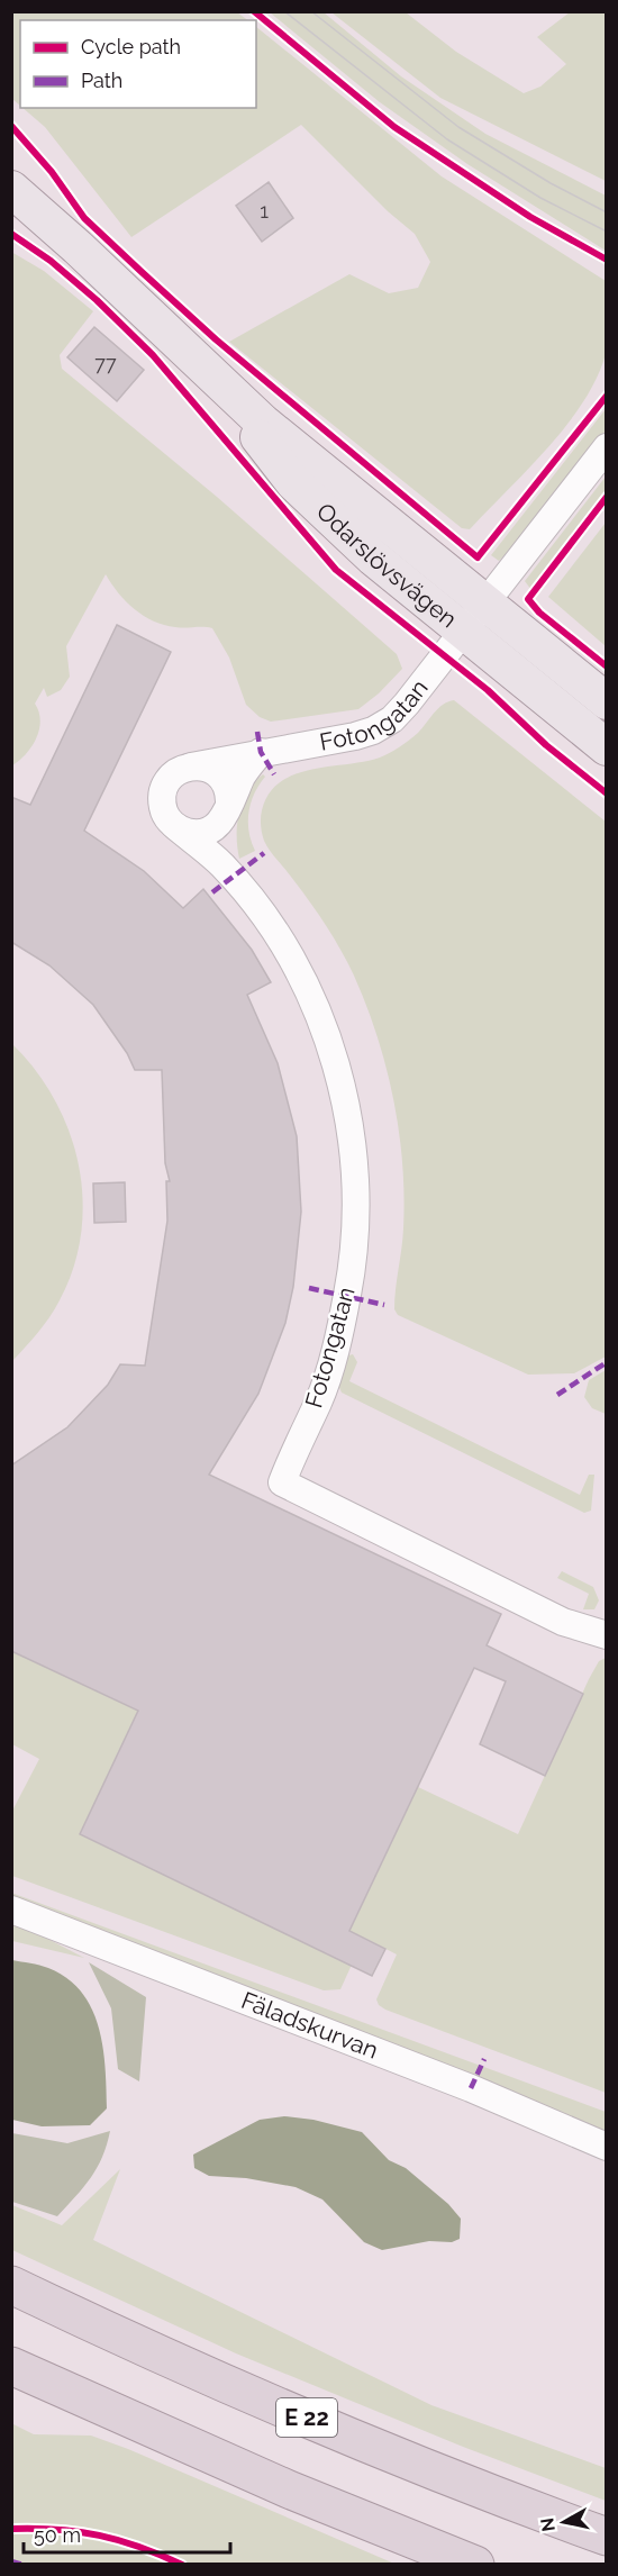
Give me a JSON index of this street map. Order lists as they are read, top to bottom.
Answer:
{
  "streets": {
    "highway": ["E 22"],
    "main road": ["Odarslövsvägen"],
    "street": ["Fotongatan", "Fäladskurvan"]
  },
  "crossings": [
    ["Odarslövsvägen", "Fotongatan"]
  ],
  "house_numbers": ["1", "77"],
  "legend": ["Cycle path", "Path"],
  "scale_bar": "50 m",
  "north": "left"
}
